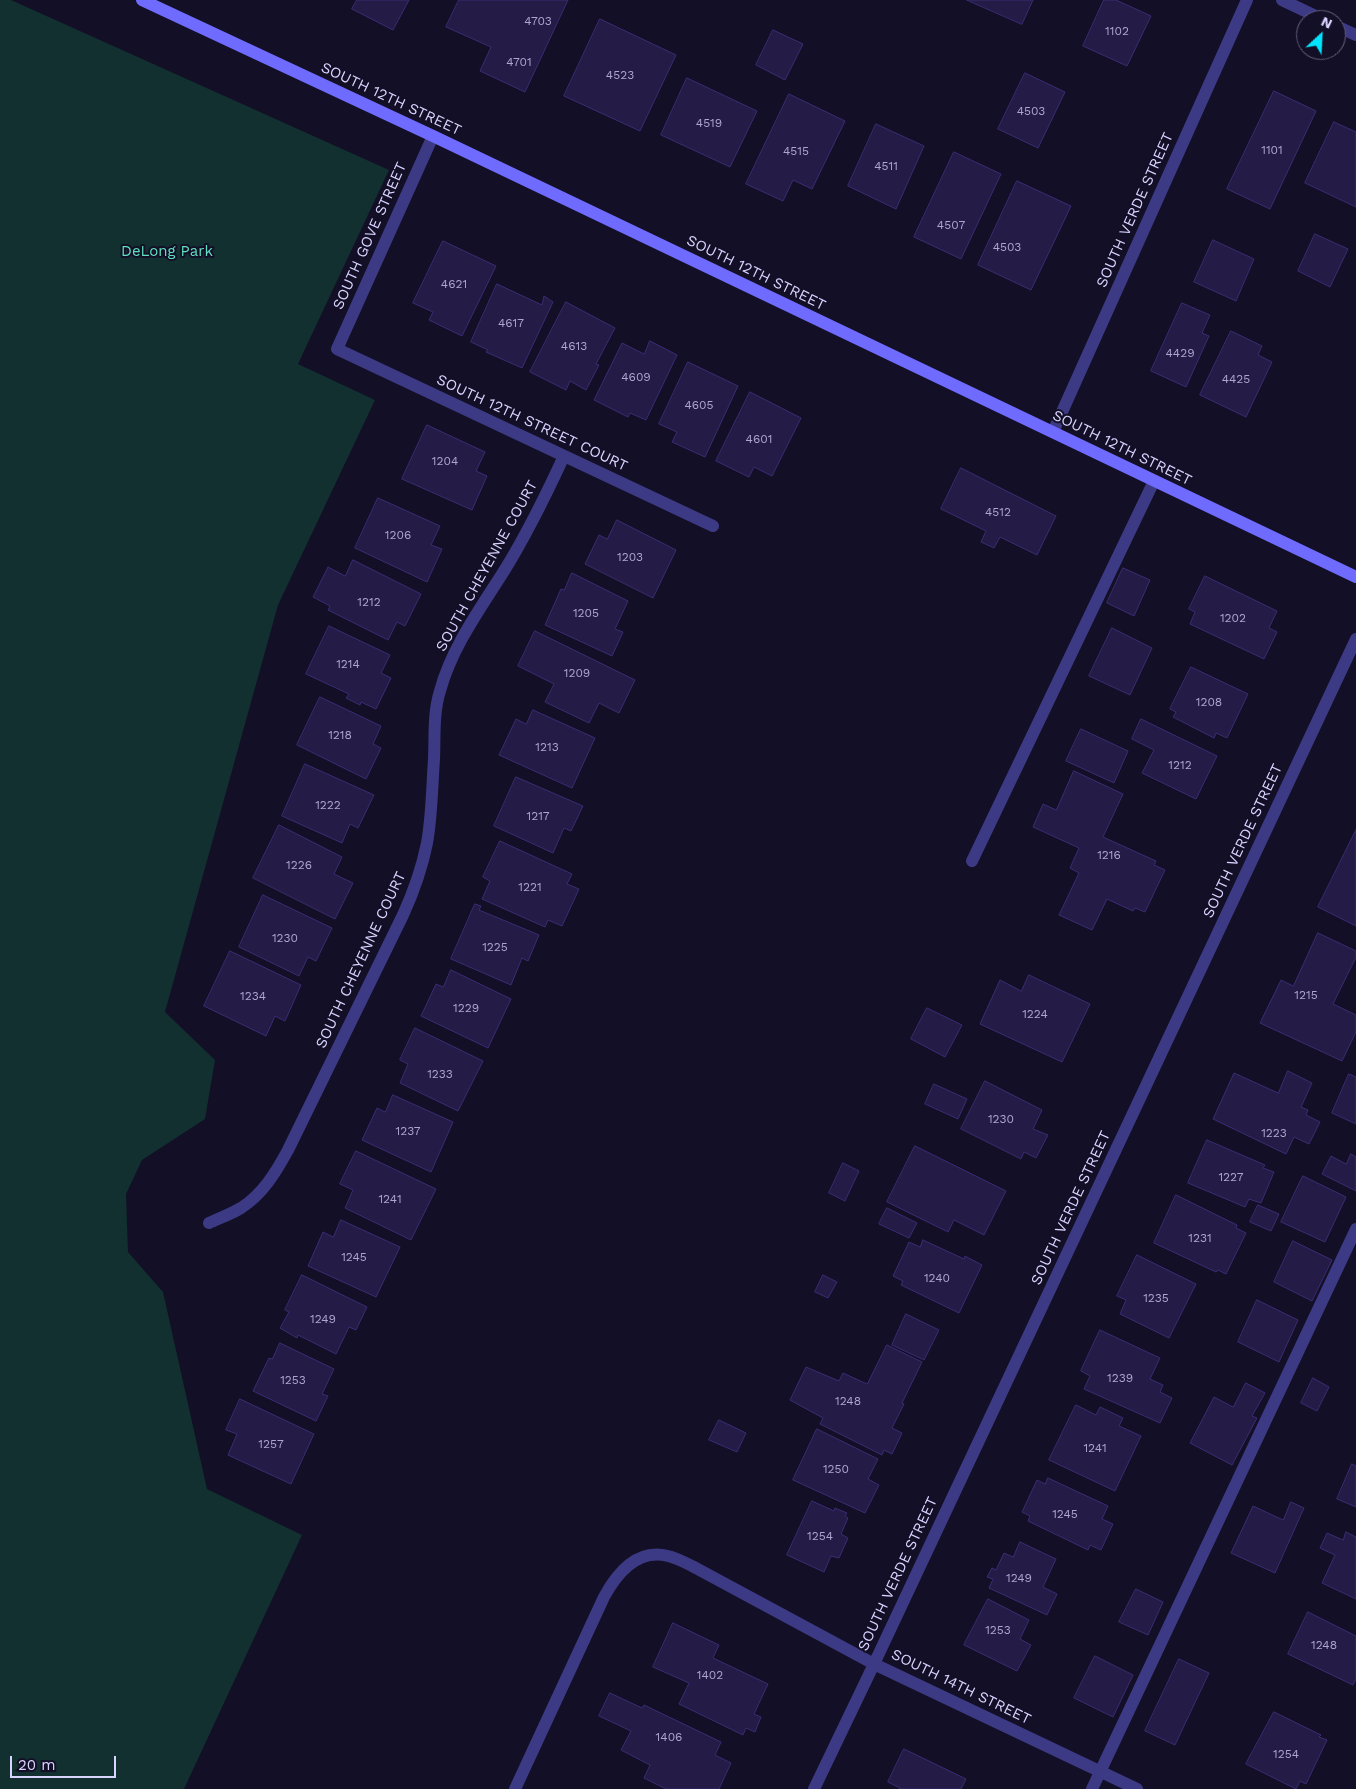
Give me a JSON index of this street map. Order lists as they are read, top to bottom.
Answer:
{
  "streets": {
    "main road": ["SOUTH 12TH STREET"],
    "street": [
      "SOUTH VERDE STREET",
      "SOUTH GOVE STREET",
      "SOUTH 12TH STREET COURT",
      "SOUTH CHEYENNE COURT",
      "SOUTH 14TH STREET"
    ]
  },
  "crossings": [
    ["SOUTH 12TH STREET", "SOUTH VERDE STREET"],
    ["SOUTH 12TH STREET", "SOUTH GOVE STREET"],
    ["SOUTH VERDE STREET", "SOUTH 14TH STREET"],
    ["SOUTH GOVE STREET", "SOUTH 12TH STREET COURT"],
    ["SOUTH 12TH STREET COURT", "SOUTH CHEYENNE COURT"]
  ],
  "parks": ["DeLong Park"],
  "house_numbers": [
    "4703",
    "1102",
    "4701",
    "4523",
    "4503",
    "4519",
    "1101",
    "4515",
    "4511",
    "4507",
    "4503",
    "4621",
    "4617",
    "4613",
    "4429",
    "4609",
    "4425",
    "4605",
    "4601",
    "1204",
    "4512",
    "1206",
    "1203",
    "1212",
    "1205",
    "1202",
    "1214",
    "1209",
    "1208",
    "1218",
    "1213",
    "1212",
    "1222",
    "1217",
    "1216",
    "1226",
    "1221",
    "1230",
    "1225",
    "1215",
    "1234",
    "1229",
    "1224",
    "1233",
    "1230",
    "1237",
    "1223",
    "1227",
    "1241",
    "1231",
    "1245",
    "1240",
    "1235",
    "1249",
    "1239",
    "1253",
    "1248",
    "1257",
    "1241",
    "1250",
    "1245",
    "1254",
    "1249",
    "1253",
    "1248",
    "1402",
    "1406",
    "1254"
  ],
  "scale_bar": "20 m",
  "north": "top right"
}
